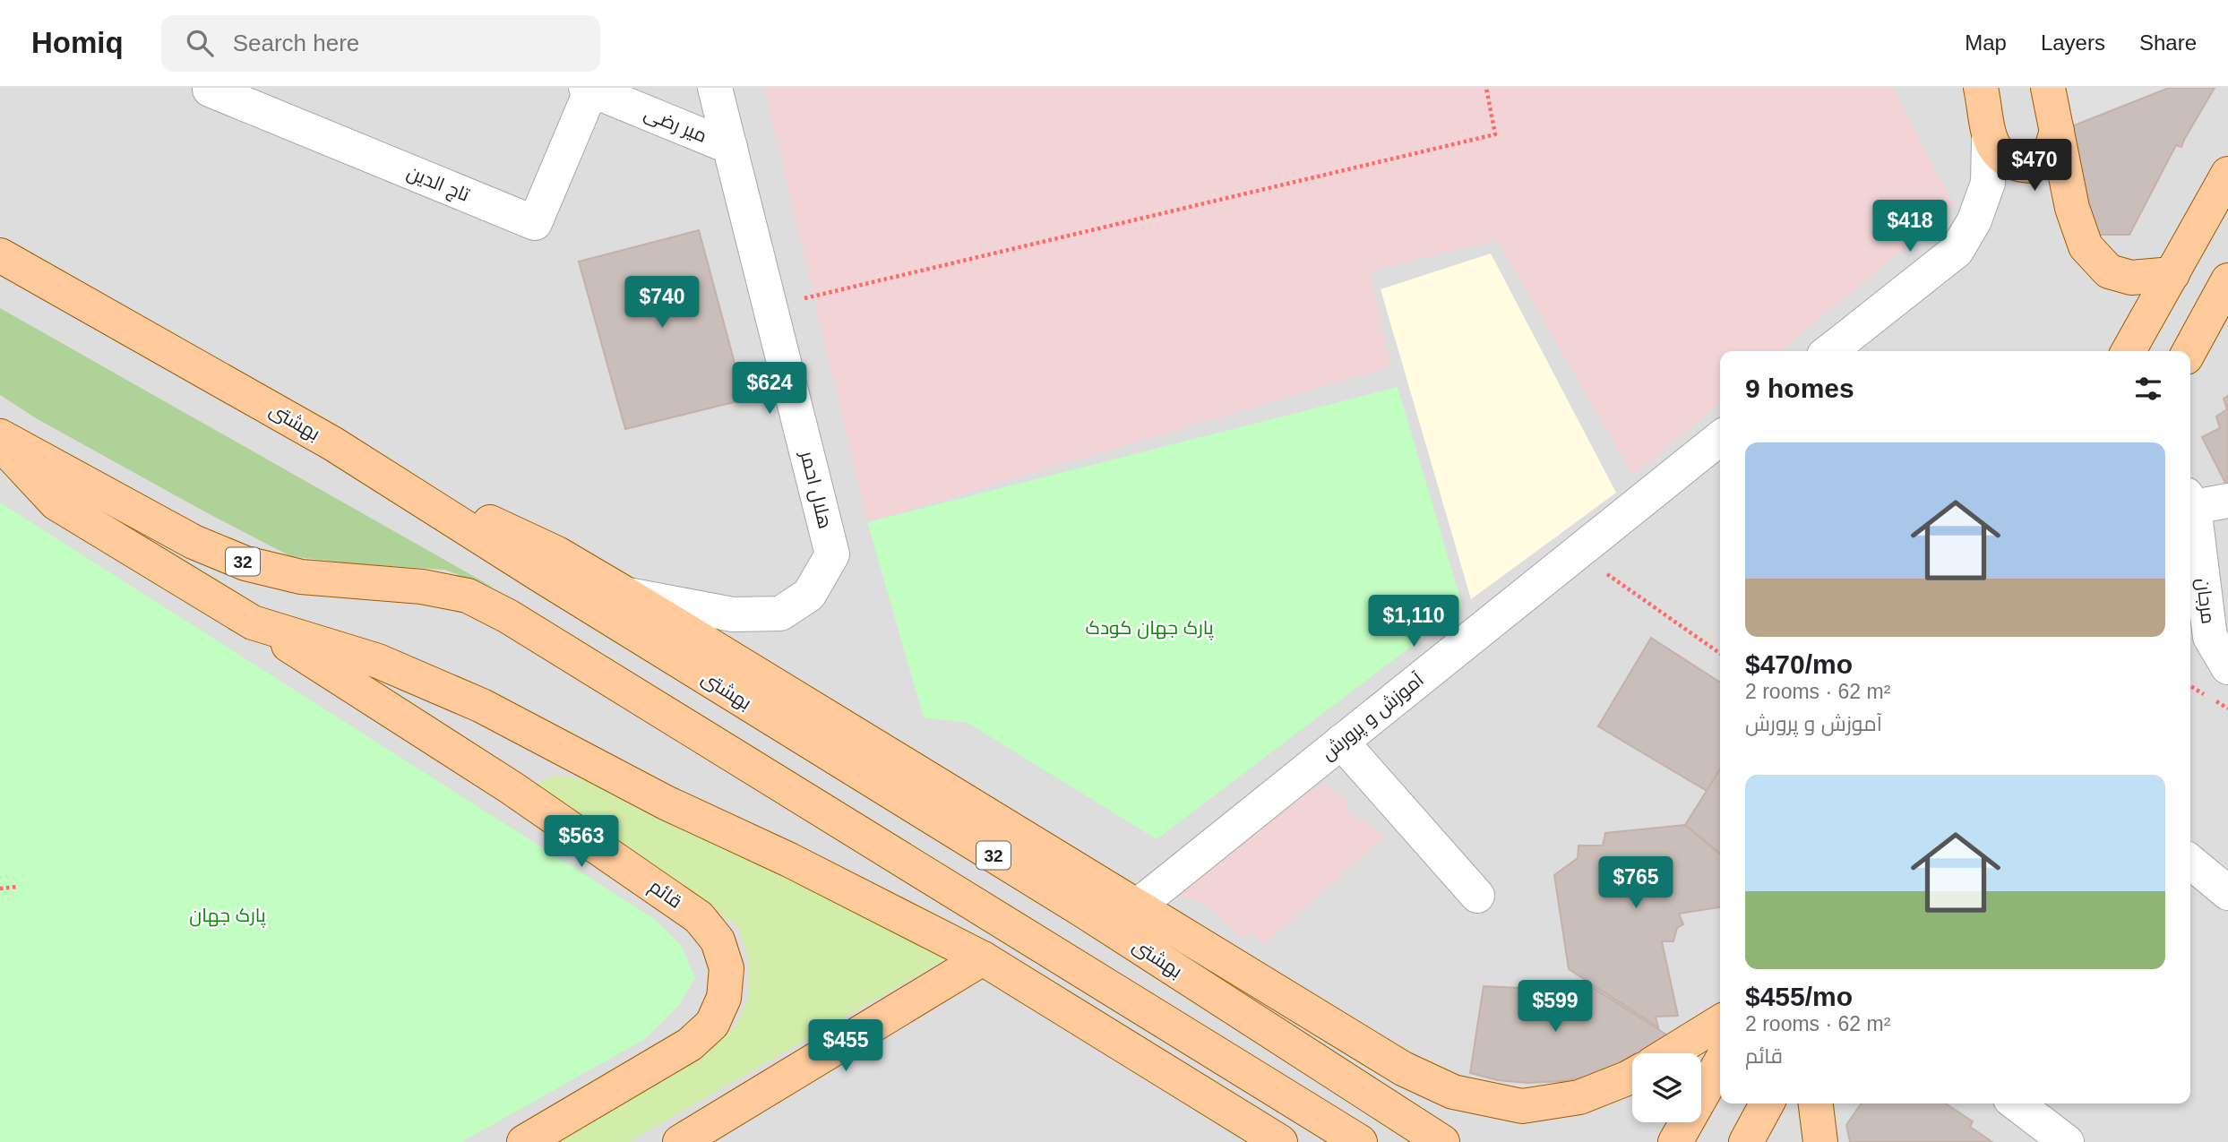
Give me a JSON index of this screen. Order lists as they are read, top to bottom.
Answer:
{
  "streets": {
    "main road": ["بهشتى", "32", "قائم"],
    "street": [
      "میر رضی",
      "تاج الدین",
      "هلال احمر",
      "مرجان",
      "آموزش و پرورش"
    ]
  },
  "crossings": [
    ["میر رضی", "تاج الدین"],
    ["میر رضی", "هلال احمر"]
  ],
  "parks": ["پارک جهان کودک", "پارک جهان"],
  "page": {
    "header": "Homiq",
    "search": "Search here",
    "nav": ["Map", "Layers", "Share"],
    "price": [
      "$470",
      "$418",
      "$740",
      "$624",
      "$1,110",
      "$563",
      "$765",
      "$599",
      "$455"
    ],
    "heading": "9 homes",
    "list": [
      {
        "name": "$470/mo",
        "note": "2 rooms · 62 m² · آموزش و پرورش"
      },
      {
        "name": "$455/mo",
        "note": "2 rooms · 62 m² · قائم"
      }
    ]
  }
}
